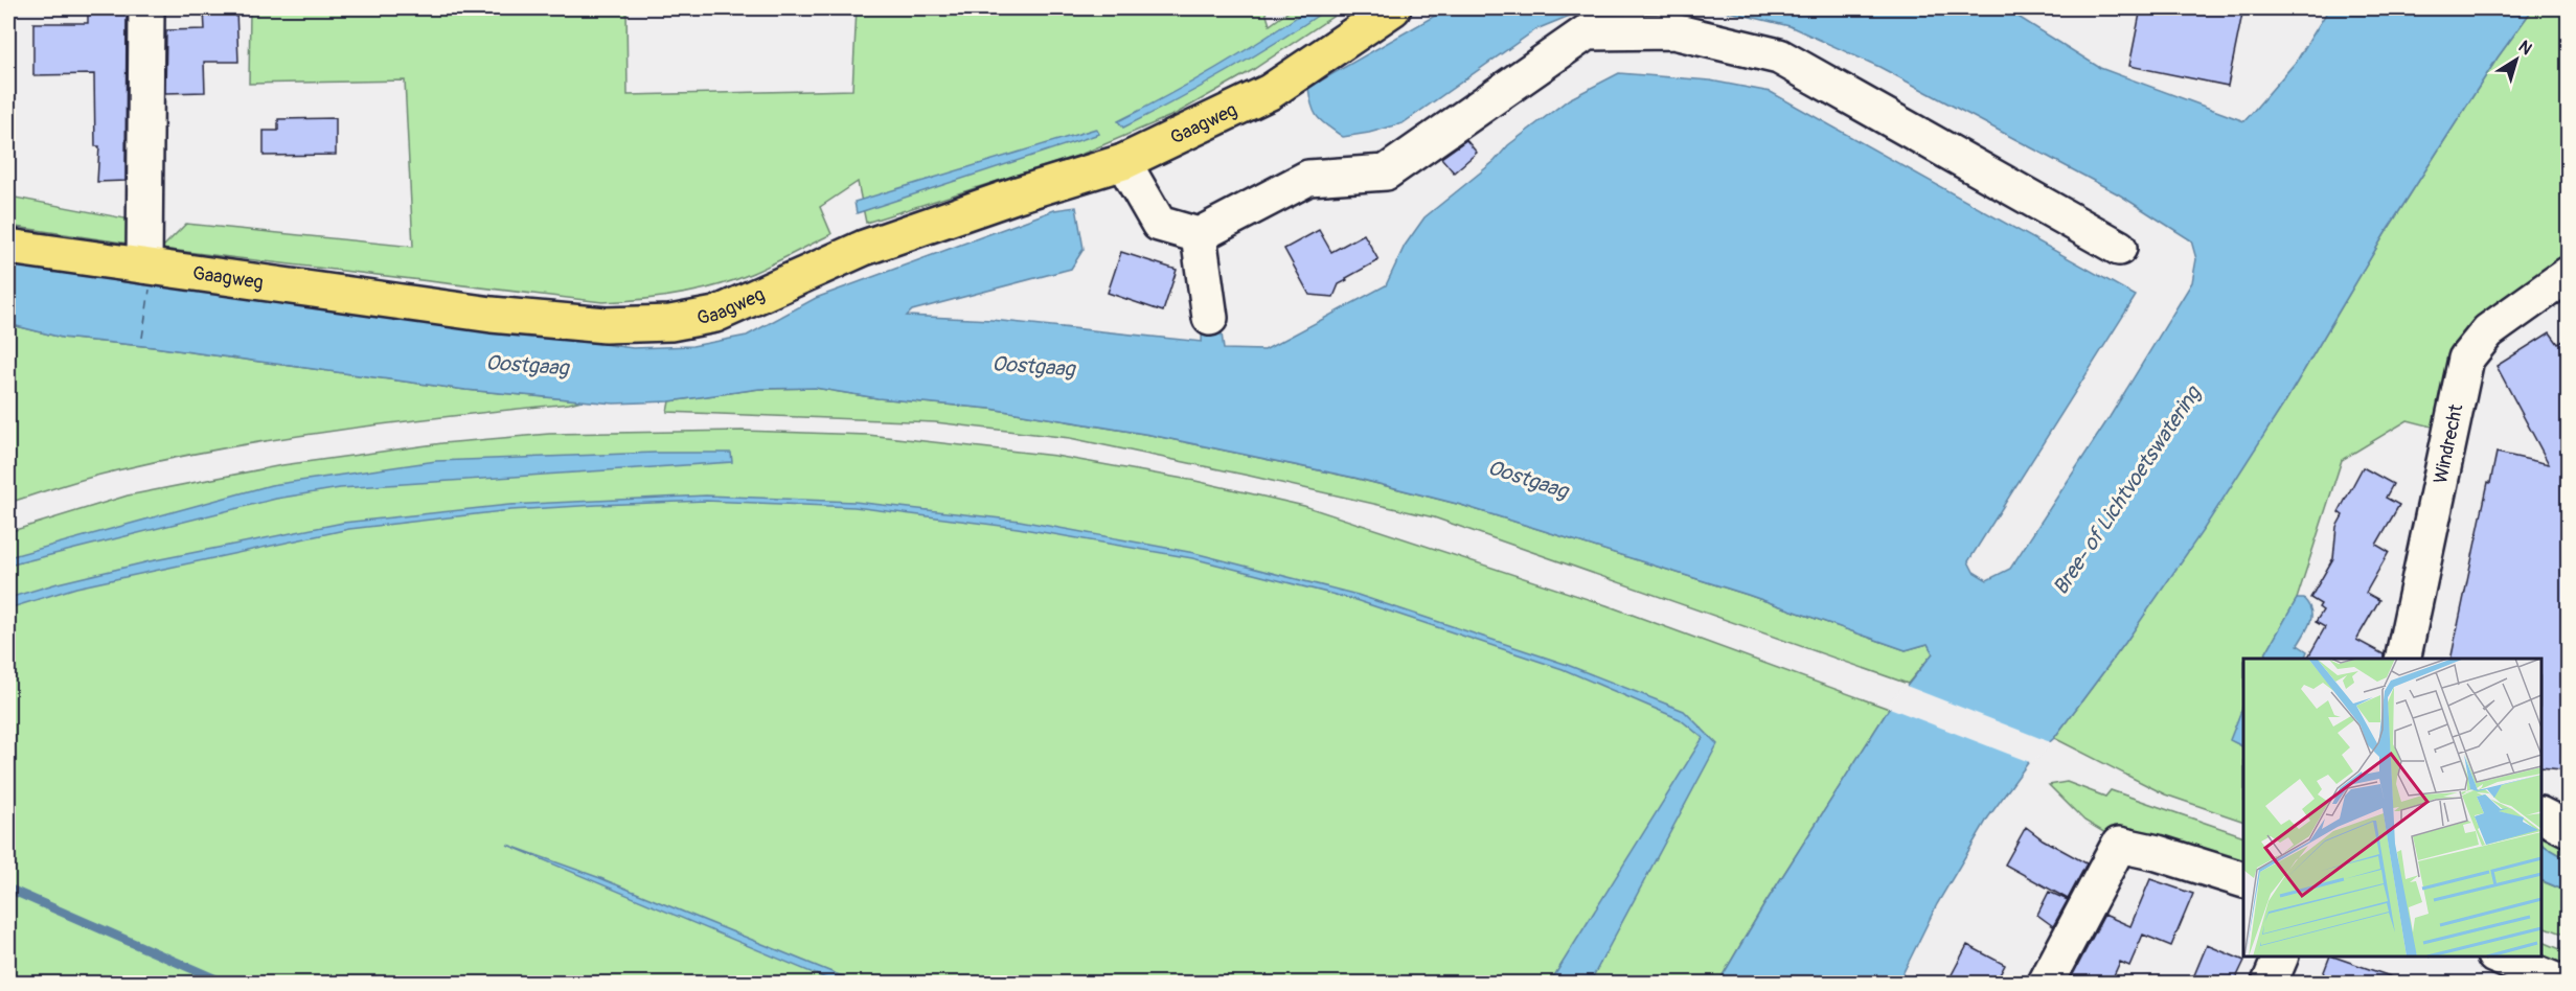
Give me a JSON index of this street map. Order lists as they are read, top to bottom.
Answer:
{
  "streets": {
    "main road": ["Gaagweg"],
    "street": ["Windrecht"]
  },
  "water": ["Oostgaag", "Bree- of Lichtvoetswatering"],
  "north": "top right"
}
